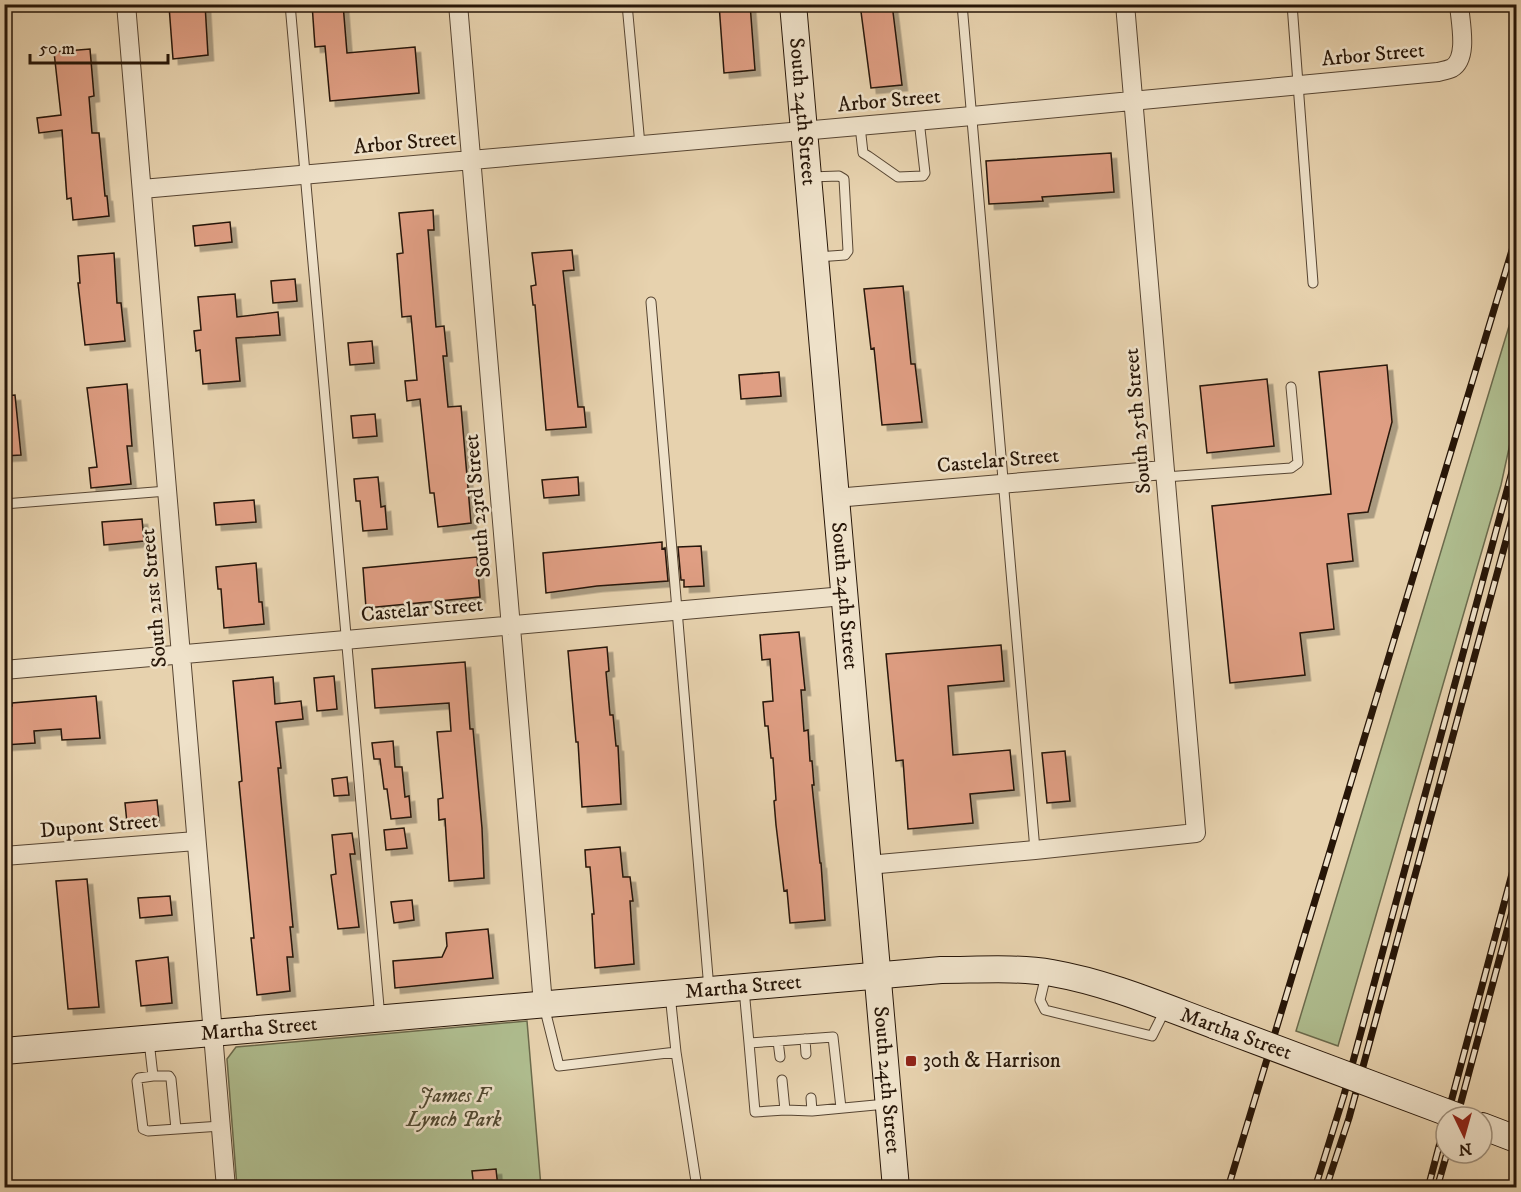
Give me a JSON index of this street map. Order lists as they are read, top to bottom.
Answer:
{
  "streets": {
    "main road": ["South 24th Street", "Martha Street"],
    "street": [
      "Arbor Street",
      "South 25th Street",
      "Castelar Street",
      "South 23rd Street",
      "South 21st Street",
      "Dupont Street"
    ]
  },
  "crossings": [
    ["Arbor Street", "South 24th Street"],
    ["Arbor Street", "South 25th Street"],
    ["Arbor Street", "South 23rd Street"],
    ["Arbor Street", "South 21st Street"],
    ["South 24th Street", "Castelar Street"],
    ["South 24th Street", "Martha Street"],
    ["South 25th Street", "Castelar Street"],
    ["Castelar Street", "South 23rd Street"],
    ["Castelar Street", "South 21st Street"],
    ["South 23rd Street", "Martha Street"],
    ["South 21st Street", "Dupont Street"],
    ["South 21st Street", "Martha Street"]
  ],
  "parks": ["James F Lynch Park"],
  "places": {
    "transit": ["30th & Harrison"]
  },
  "scale_bar": "50 m",
  "north": "bottom"
}
